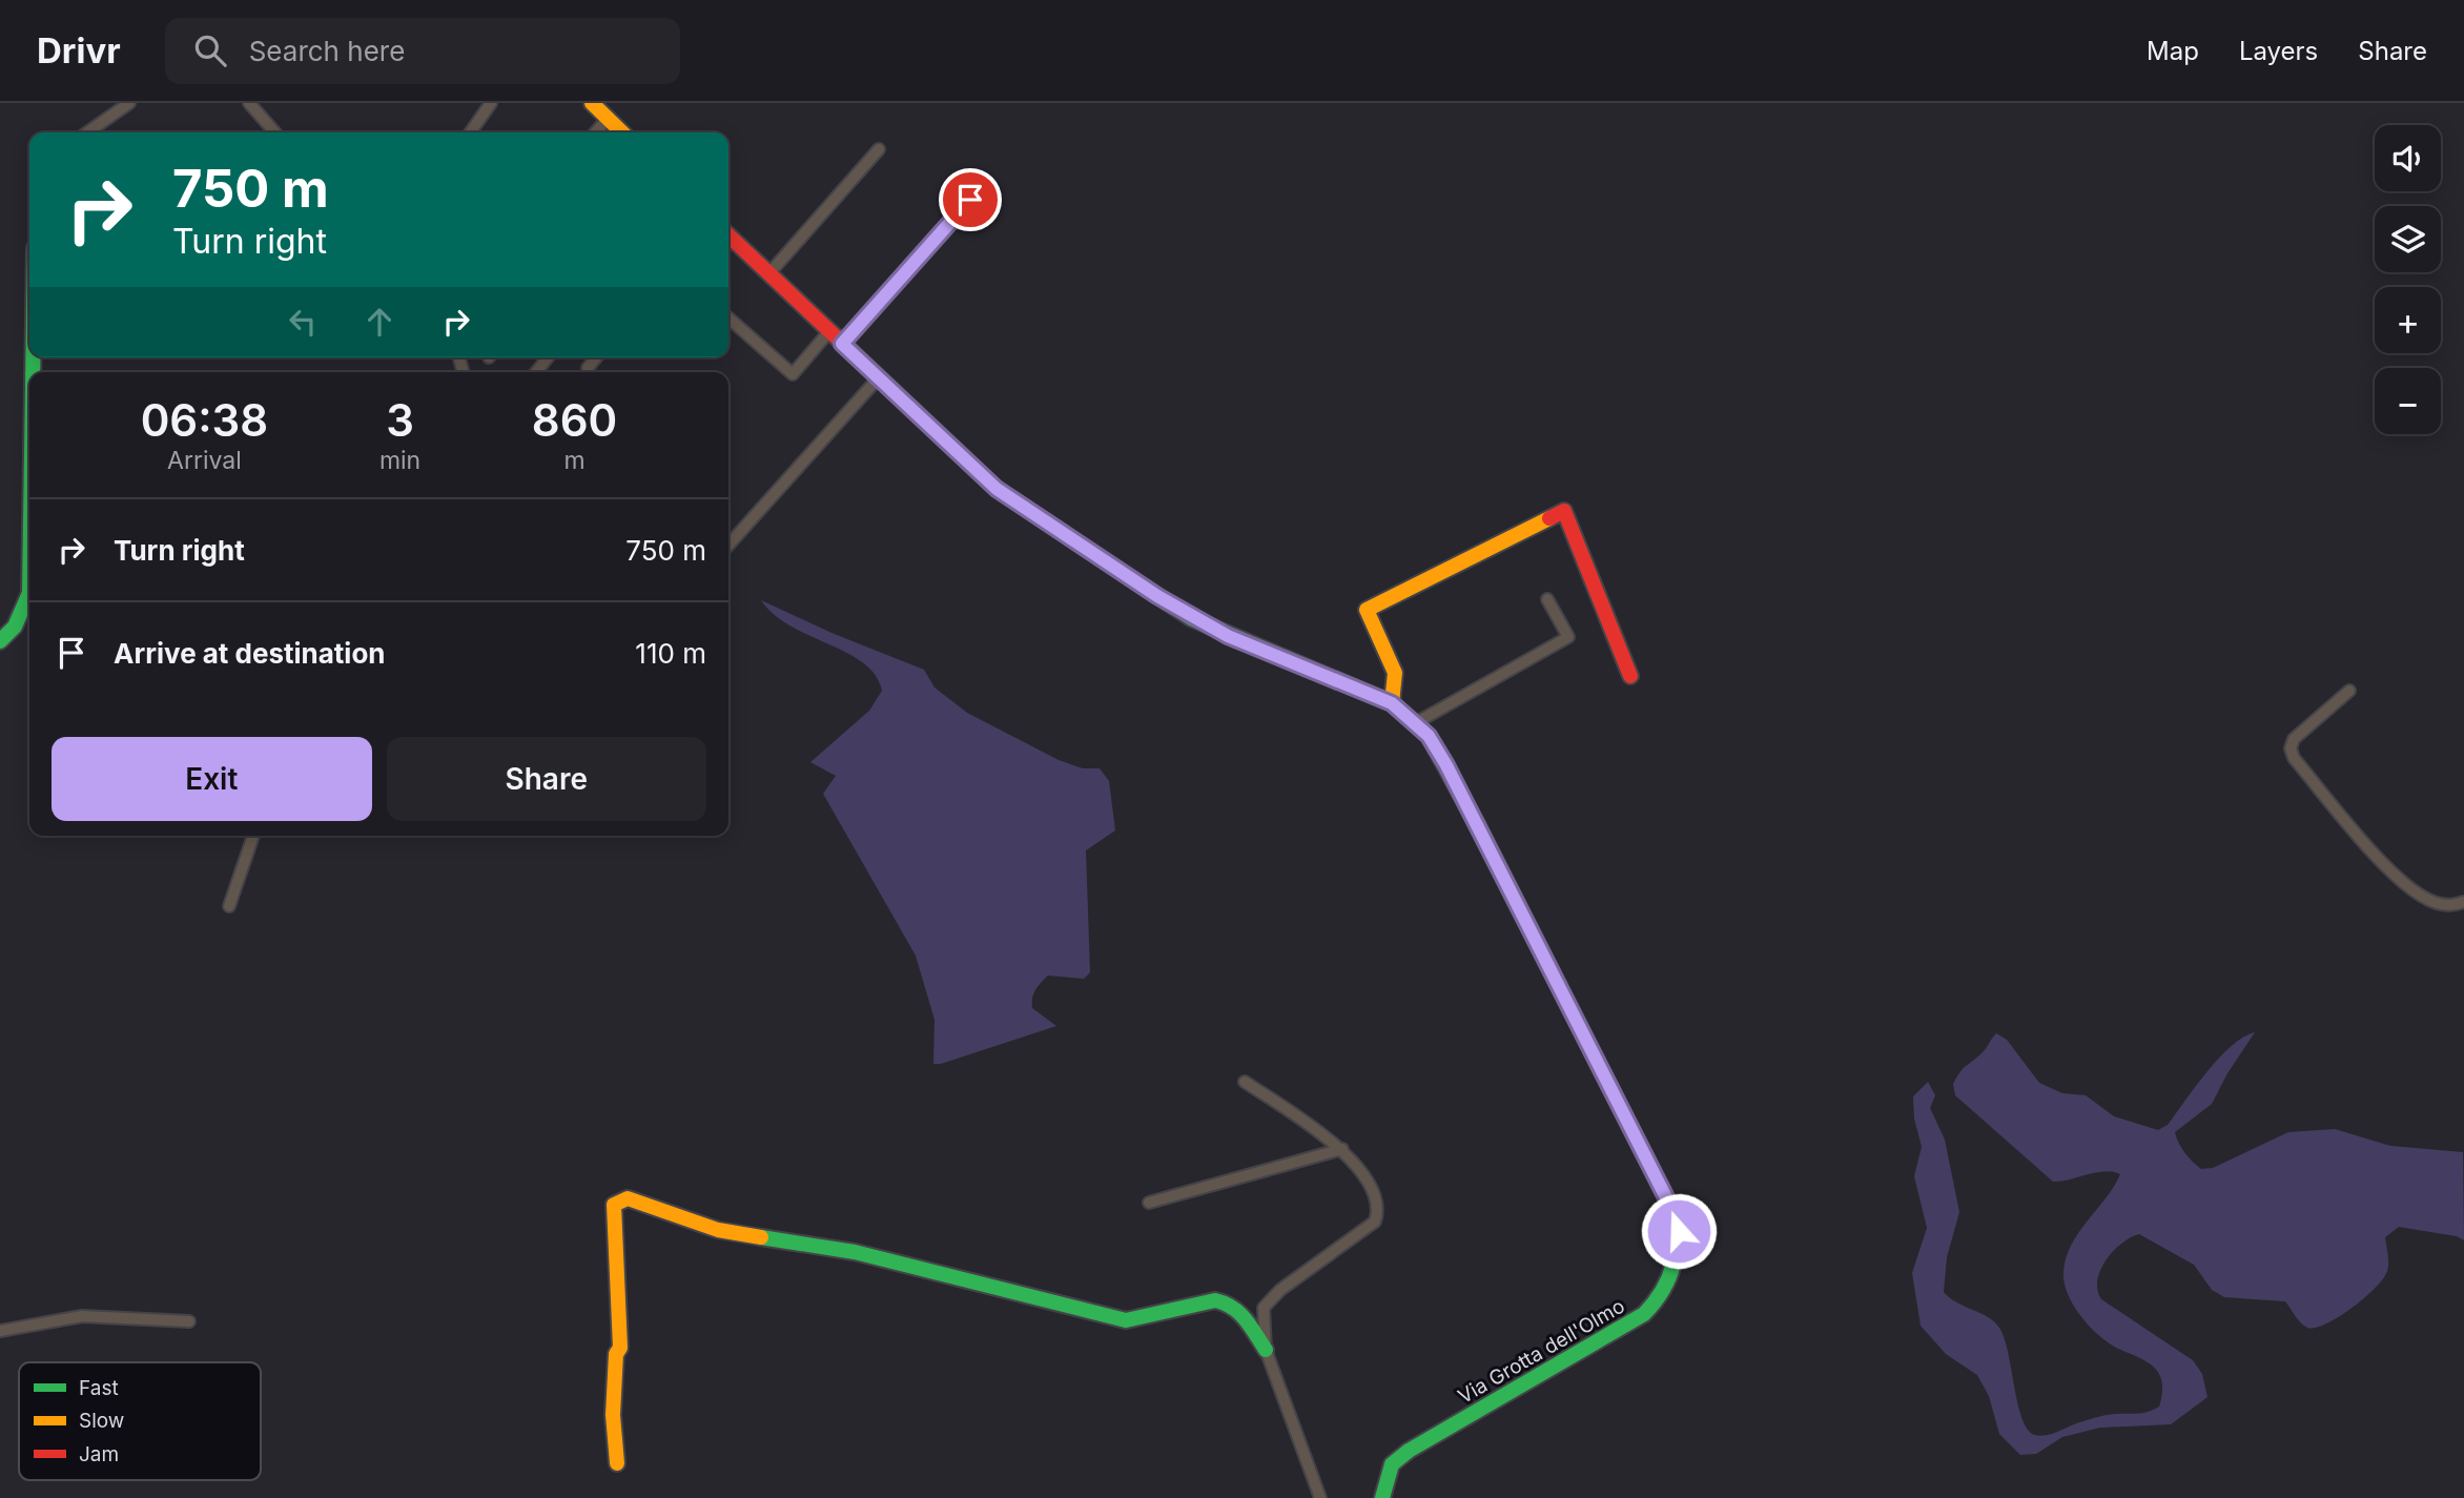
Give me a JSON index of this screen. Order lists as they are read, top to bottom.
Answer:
{
  "streets": {
    "street": ["Via Grotta dell'Olmo"]
  },
  "legend": ["Fast", "Slow", "Jam"],
  "page": {
    "header": "Drivr",
    "search": "Search here",
    "nav": ["Map", "Layers", "Share"],
    "map_buttons": ["+", "−"],
    "turn": ["750 m", "Turn right"],
    "eta": [
      "06:38",
      "Arrival",
      "3",
      "min",
      "860",
      "m"
    ],
    "list": [
      {
        "name": "Turn right",
        "value": "750 m"
      },
      {
        "name": "Arrive at destination",
        "value": "110 m"
      }
    ],
    "buttons": ["Exit", "Share"]
  }
}
